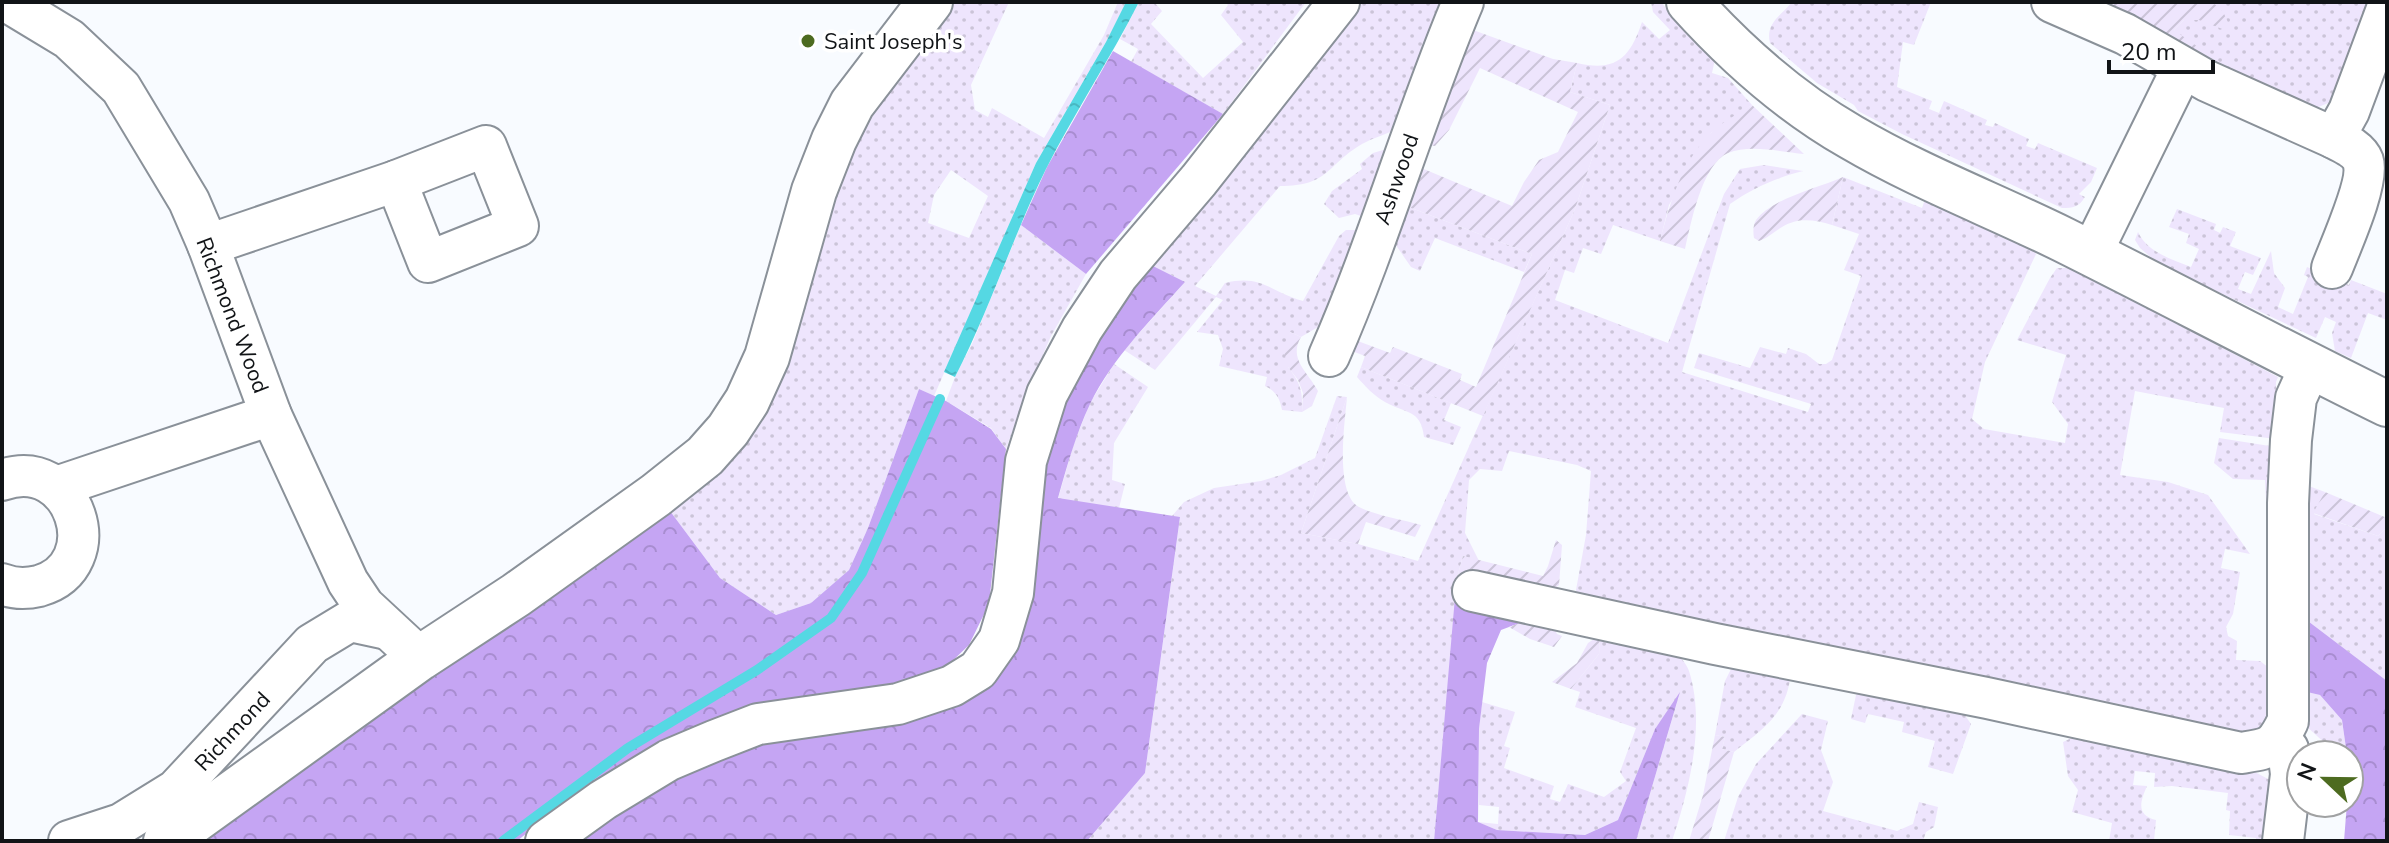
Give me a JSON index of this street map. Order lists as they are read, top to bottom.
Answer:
{
  "streets": {
    "street": ["Ashwood", "Richmond Wood", "Richmond"]
  },
  "crossings": [
    ["Richmond Wood", "Richmond"]
  ],
  "places": ["Saint Joseph's"],
  "scale_bar": "20 m",
  "north": "left"
}
